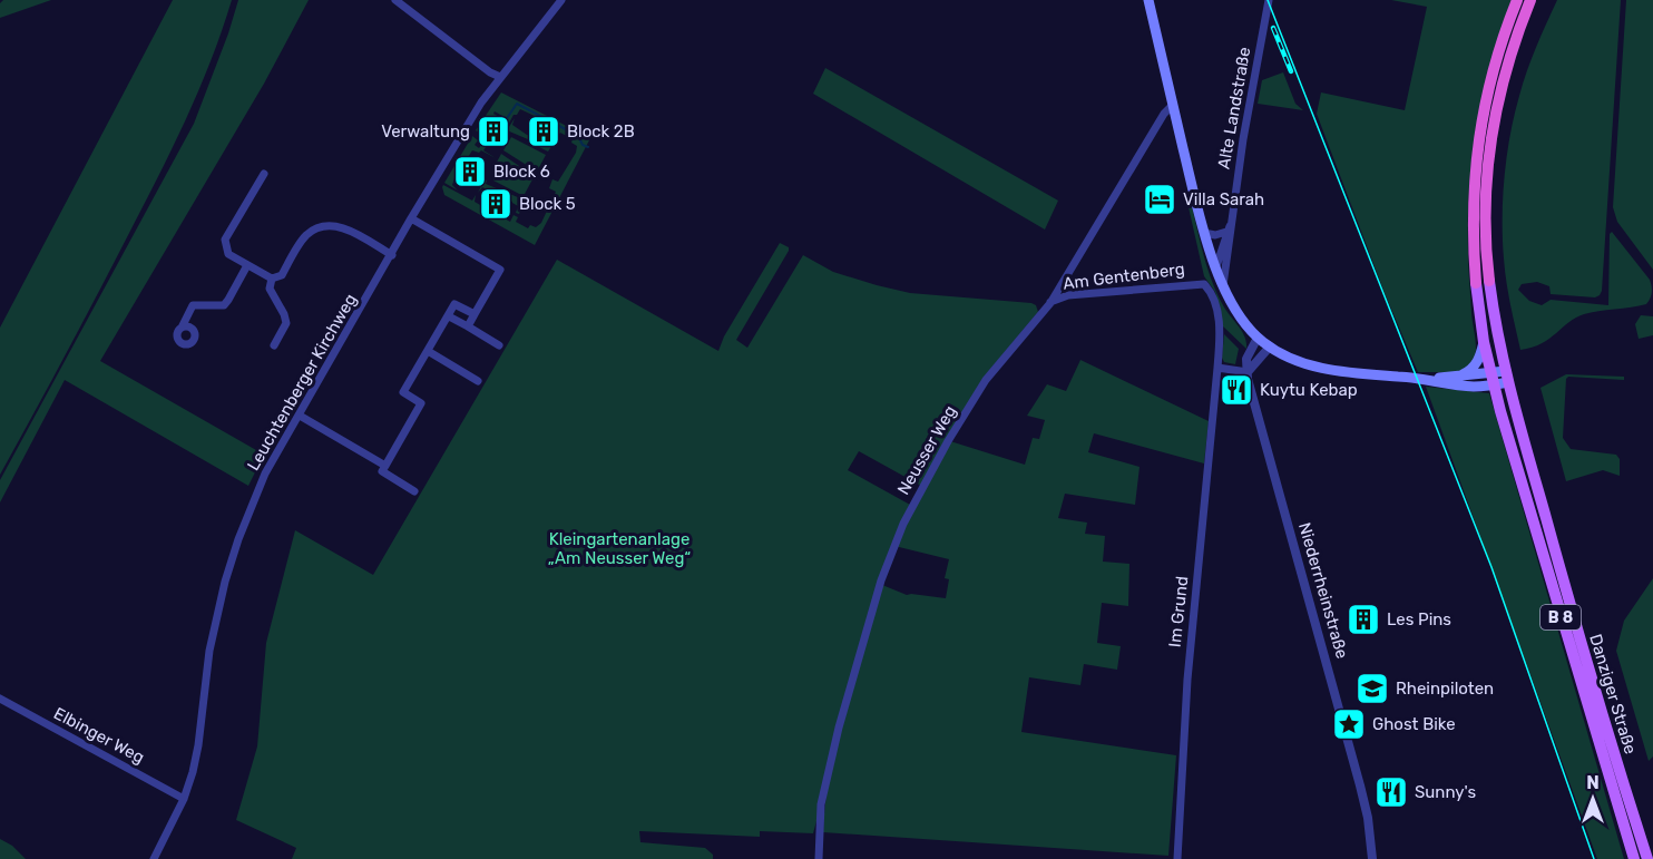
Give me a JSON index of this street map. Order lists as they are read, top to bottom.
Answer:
{
  "streets": {
    "highway": ["B 8", "Danziger Straße"],
    "street": [
      "Alte Landstraße",
      "Am Gentenberg",
      "Leuchtenberger Kirchweg",
      "Neusser Weg",
      "Niederrheinstraße",
      "Im Grund",
      "Elbinger Weg"
    ]
  },
  "crossings": [
    ["Am Gentenberg", "Neusser Weg"],
    ["Am Gentenberg", "Im Grund"],
    ["Leuchtenberger Kirchweg", "Elbinger Weg"]
  ],
  "parks": ["Kleingartenanlage „Am Neusser Weg“"],
  "places": {
    "building": [
      "Verwaltung",
      "Block 2B",
      "Block 6",
      "Block 5",
      "Les Pins"
    ],
    "hotel": ["Villa Sarah"],
    "restaurant": ["Kuytu Kebap", "Sunny's"],
    "school or university": ["Rheinpiloten"],
    "place": ["Ghost Bike"]
  },
  "north": "top"
}
